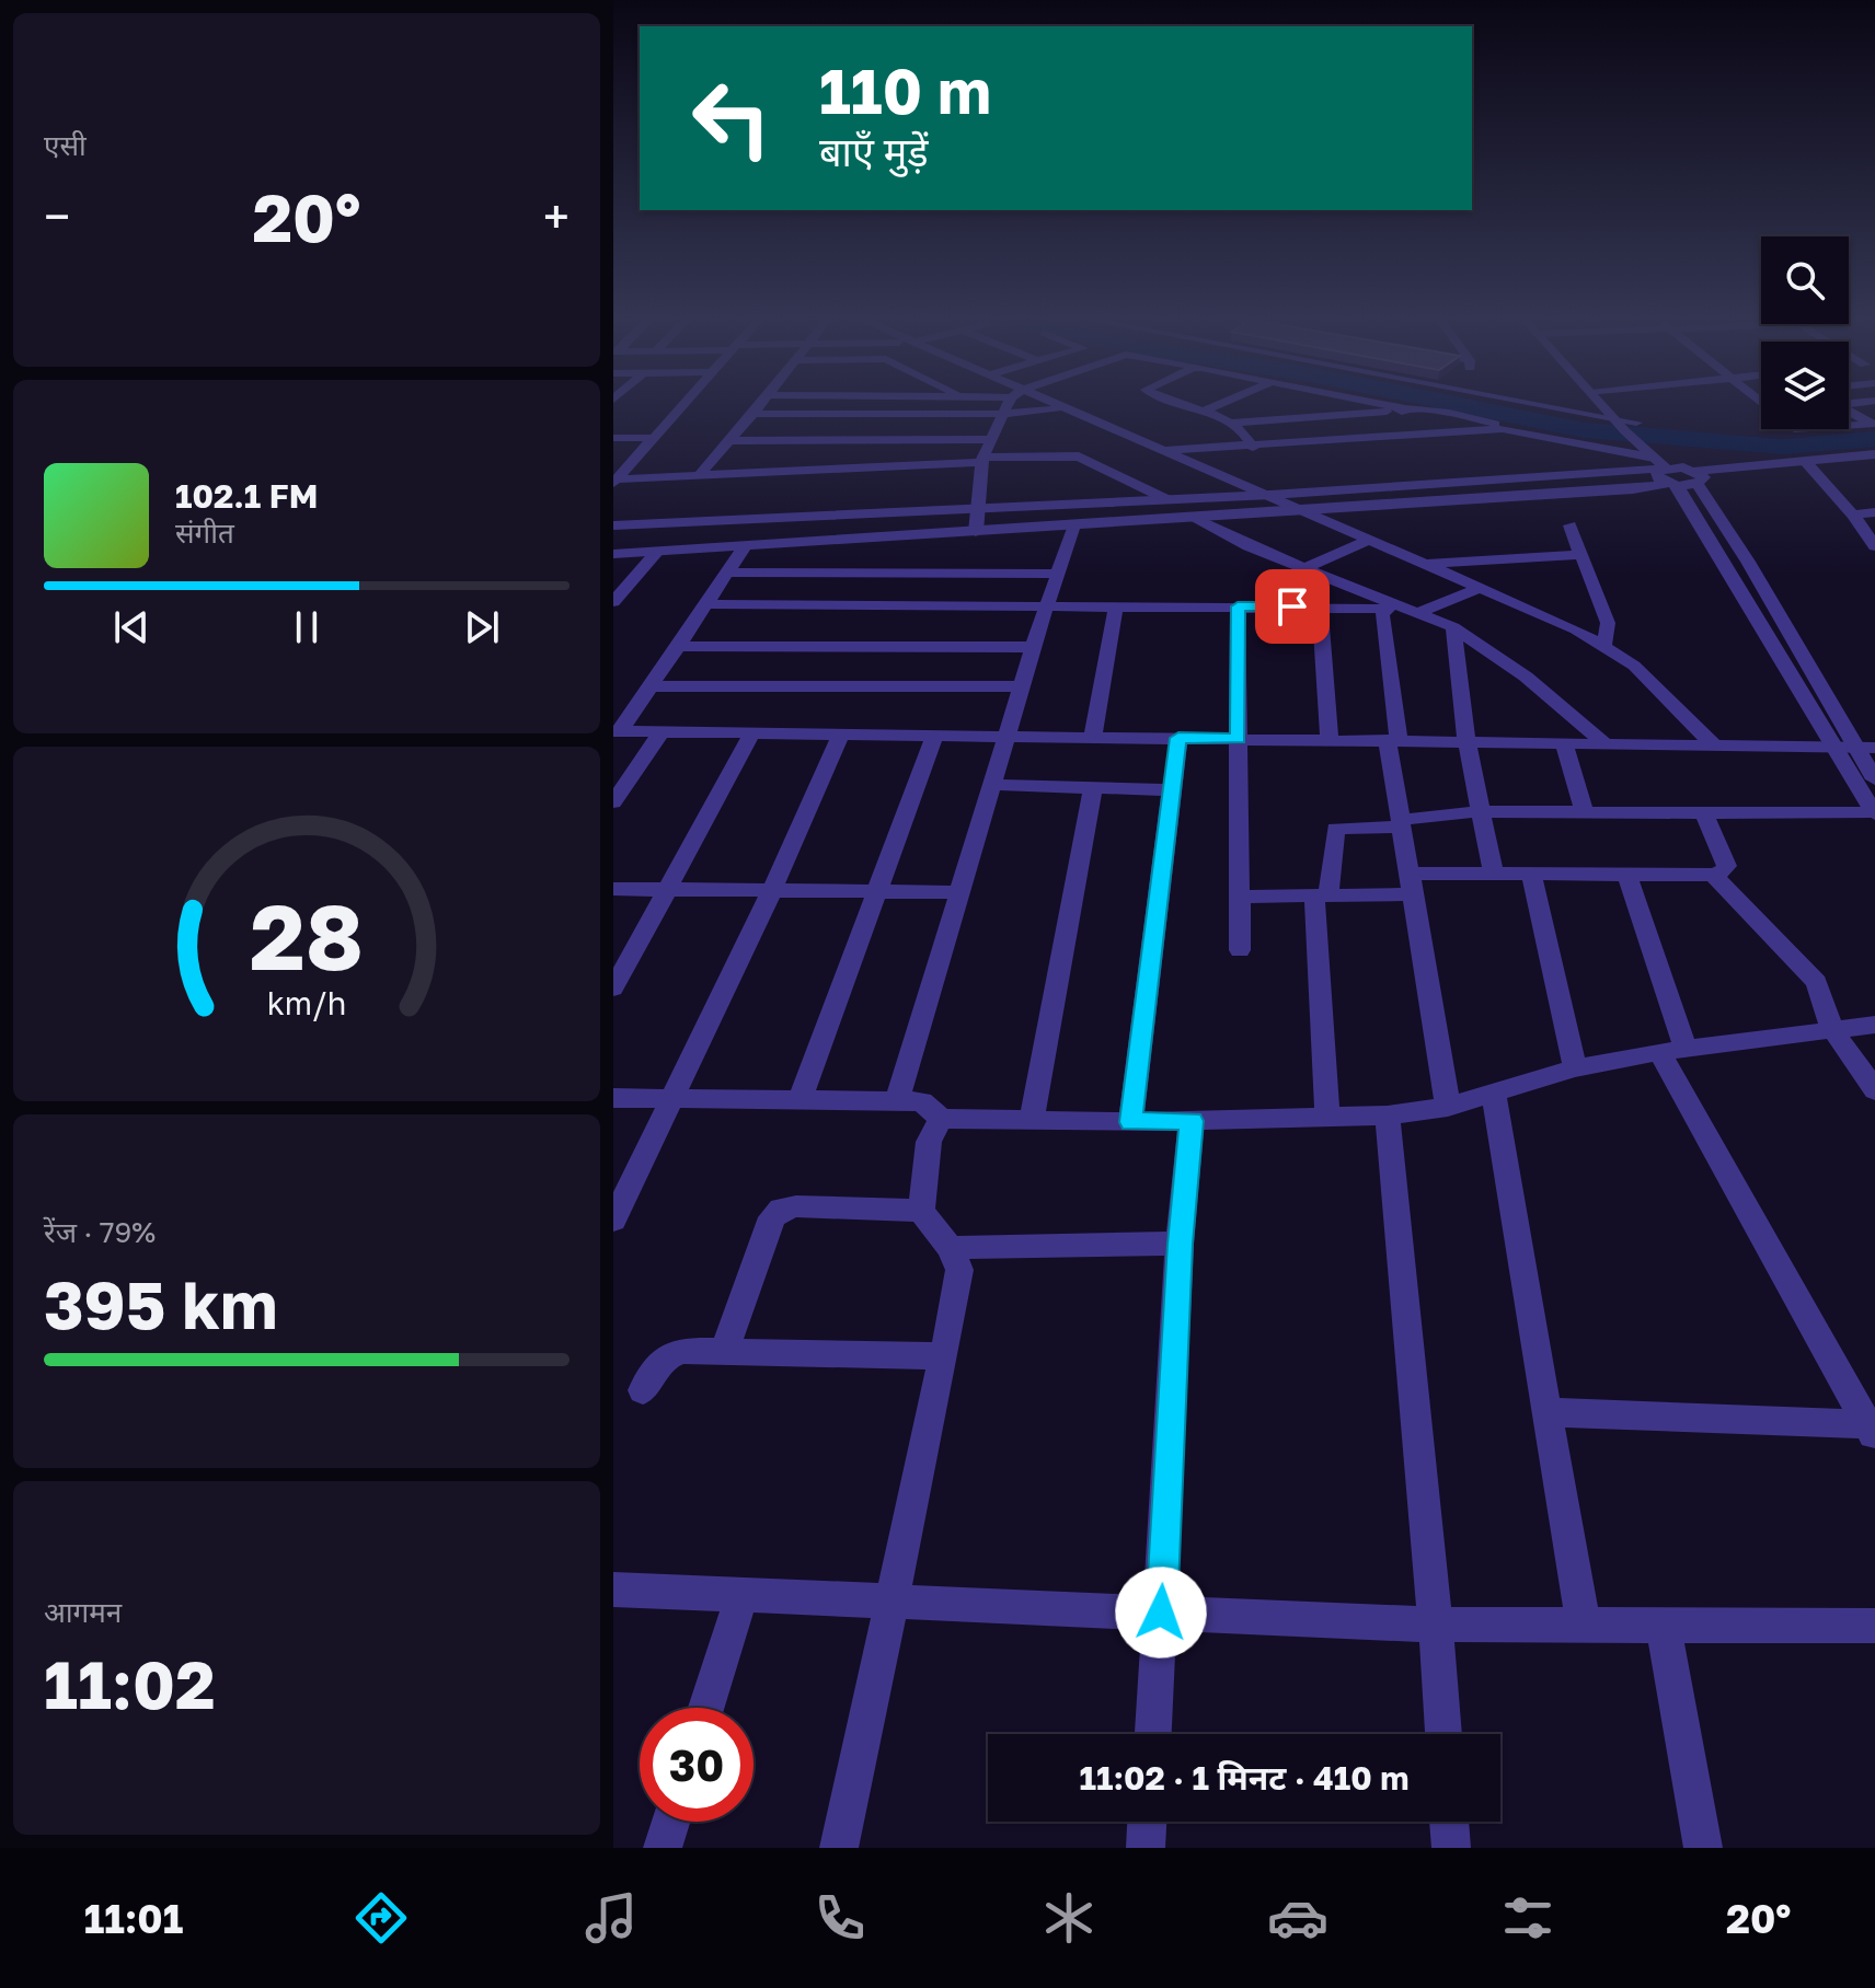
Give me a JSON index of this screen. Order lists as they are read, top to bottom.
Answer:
{
  "page": {
    "tile": [
      "एसी",
      ["रेंज · 79%", "395 km"],
      ["आगमन", "11:02"]
    ],
    "turn": ["110 m", "बाएँ मुड़ें"],
    "heat": ["−", "20°", "+"],
    "song": ["102.1 FM", "संगीत"],
    "limit": "30",
    "trip": "11:02 · 1 मिनट · 410 m",
    "tabs": ["11:01", "20°"],
    "gauge": ["28", "km/h"]
  }
}
